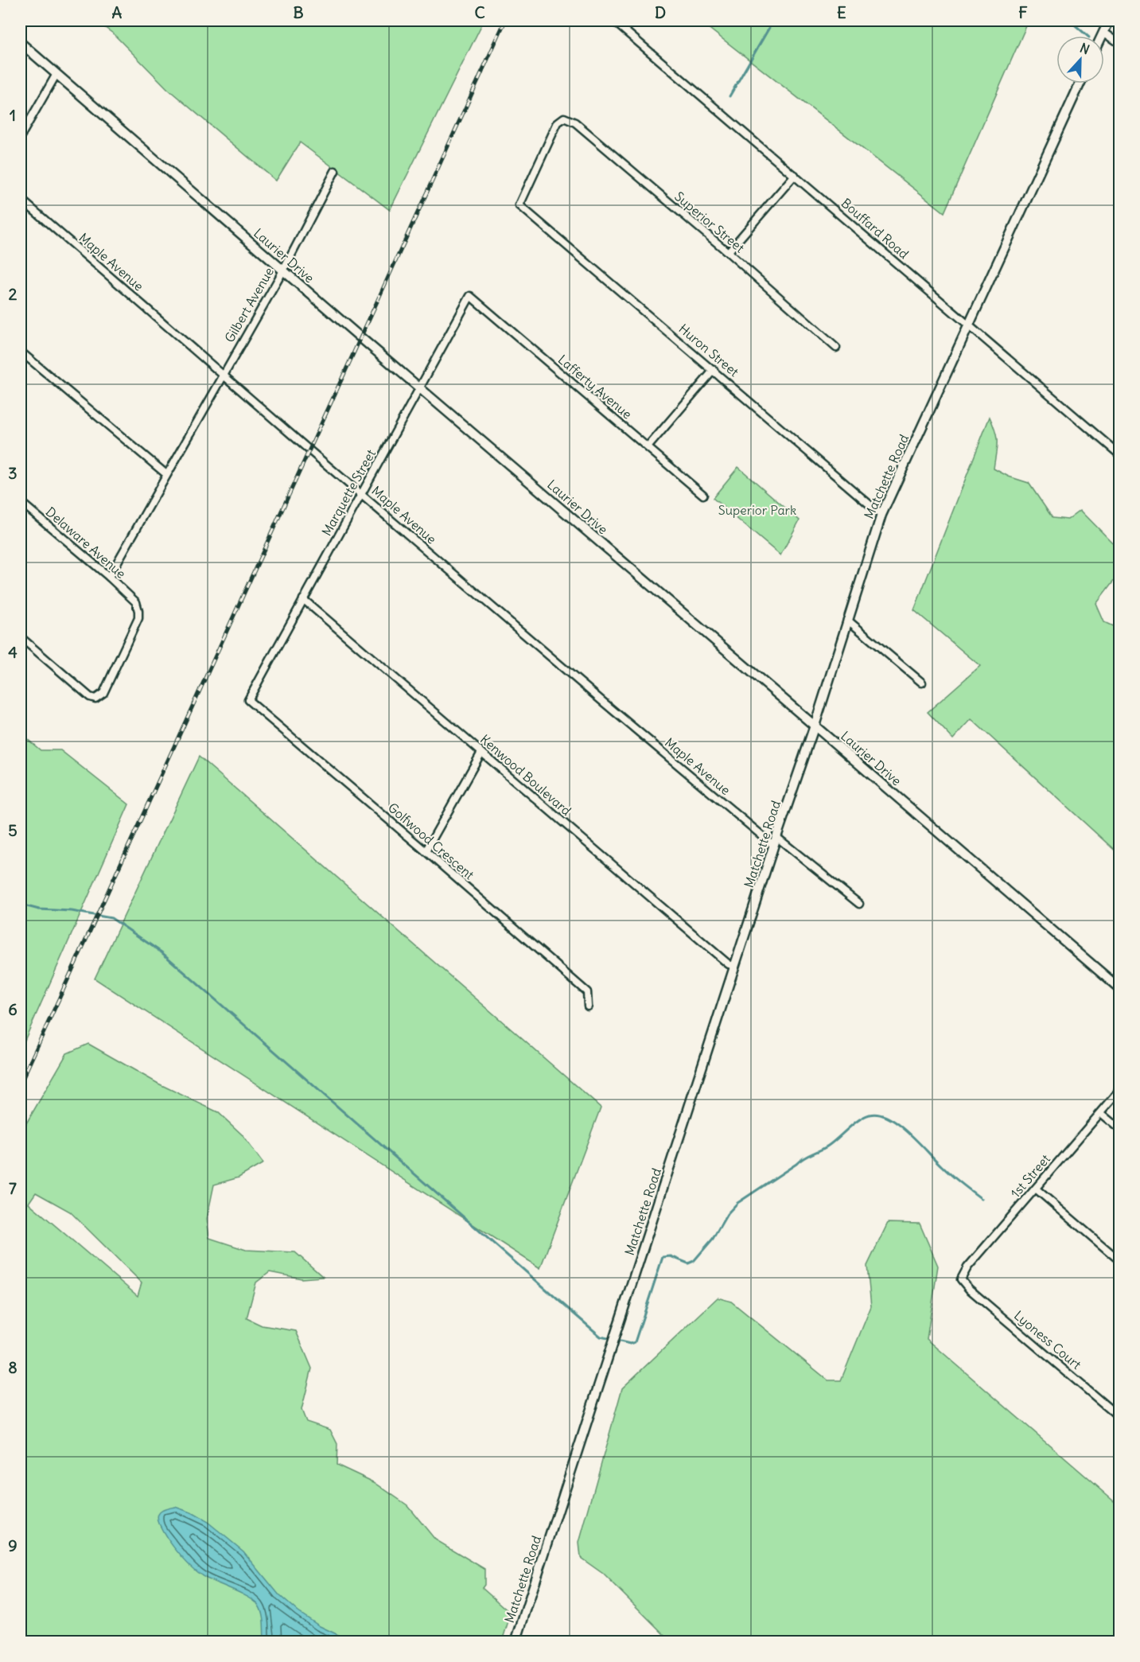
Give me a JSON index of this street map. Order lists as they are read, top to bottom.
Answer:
{
  "streets": {
    "street": [
      "Superior Street",
      "Bouffard Road",
      "Laurier Drive",
      "Maple Avenue",
      "Gilbert Avenue",
      "Huron Street",
      "Lafferty Avenue",
      "Matchette Road",
      "Marquette Street",
      "Delaware Avenue",
      "Kenwood Boulevard",
      "Golfwood Crescent",
      "1st Street",
      "Lyoness Court"
    ]
  },
  "crossings": [
    ["Superior Street", "Huron Street"],
    ["Bouffard Road", "Matchette Road"],
    ["Laurier Drive", "Gilbert Avenue"],
    ["Laurier Drive", "Matchette Road"],
    ["Laurier Drive", "Marquette Street"],
    ["Maple Avenue", "Gilbert Avenue"],
    ["Maple Avenue", "Matchette Road"],
    ["Maple Avenue", "Marquette Street"],
    ["Gilbert Avenue", "Delaware Avenue"],
    ["Huron Street", "Matchette Road"],
    ["Lafferty Avenue", "Marquette Street"],
    ["Matchette Road", "Kenwood Boulevard"],
    ["Marquette Street", "Kenwood Boulevard"],
    ["Marquette Street", "Golfwood Crescent"],
    ["1st Street", "Lyoness Court"]
  ],
  "parks": ["Superior Park"],
  "north": "top",
  "grid": {
    "columns": [
      "A",
      "B",
      "C",
      "D",
      "E",
      "F"
    ],
    "rows": [
      "1",
      "2",
      "3",
      "4",
      "5",
      "6",
      "7",
      "8",
      "9"
    ]
  }
}
